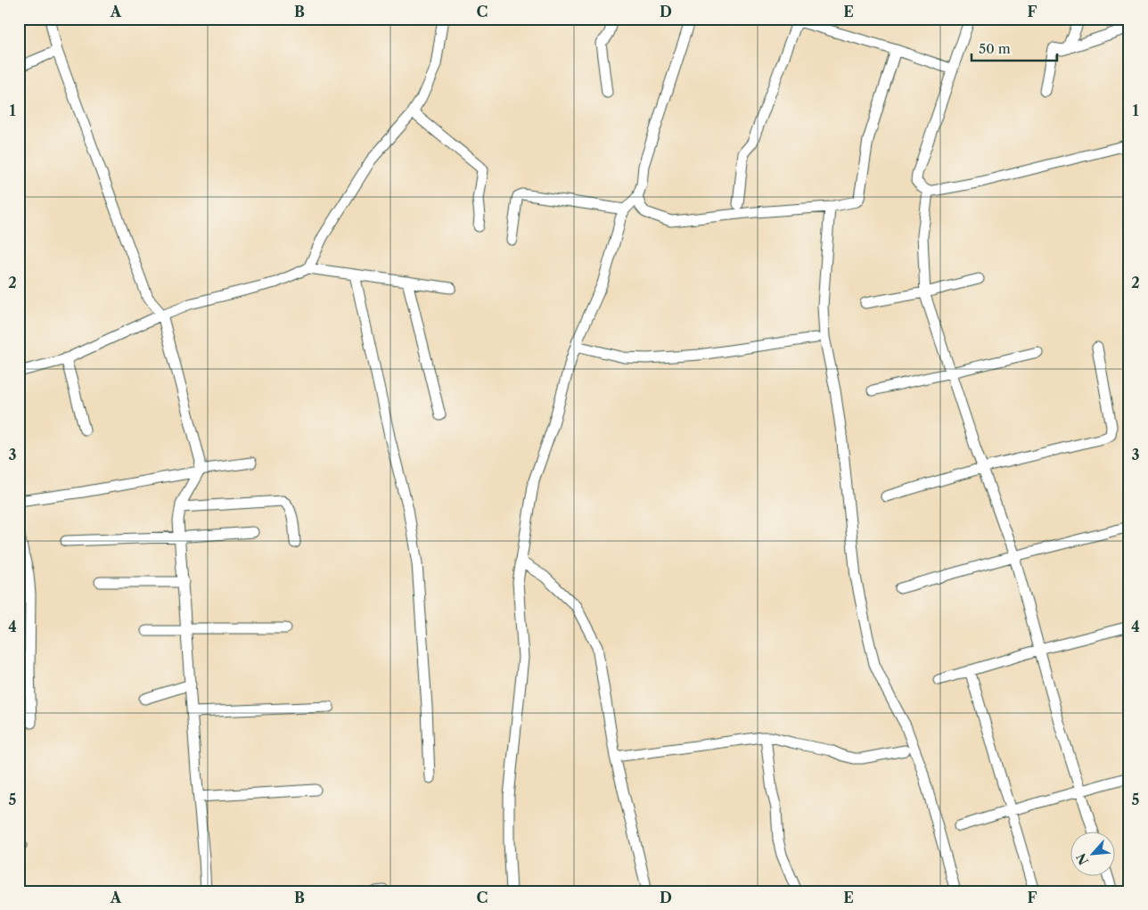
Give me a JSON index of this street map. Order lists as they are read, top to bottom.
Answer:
{
  "scale_bar": "50 m",
  "north": "bottom left",
  "grid": {
    "columns": [
      "A",
      "B",
      "C",
      "D",
      "E",
      "F"
    ],
    "rows": [
      "1",
      "2",
      "3",
      "4",
      "5"
    ]
  }
}
